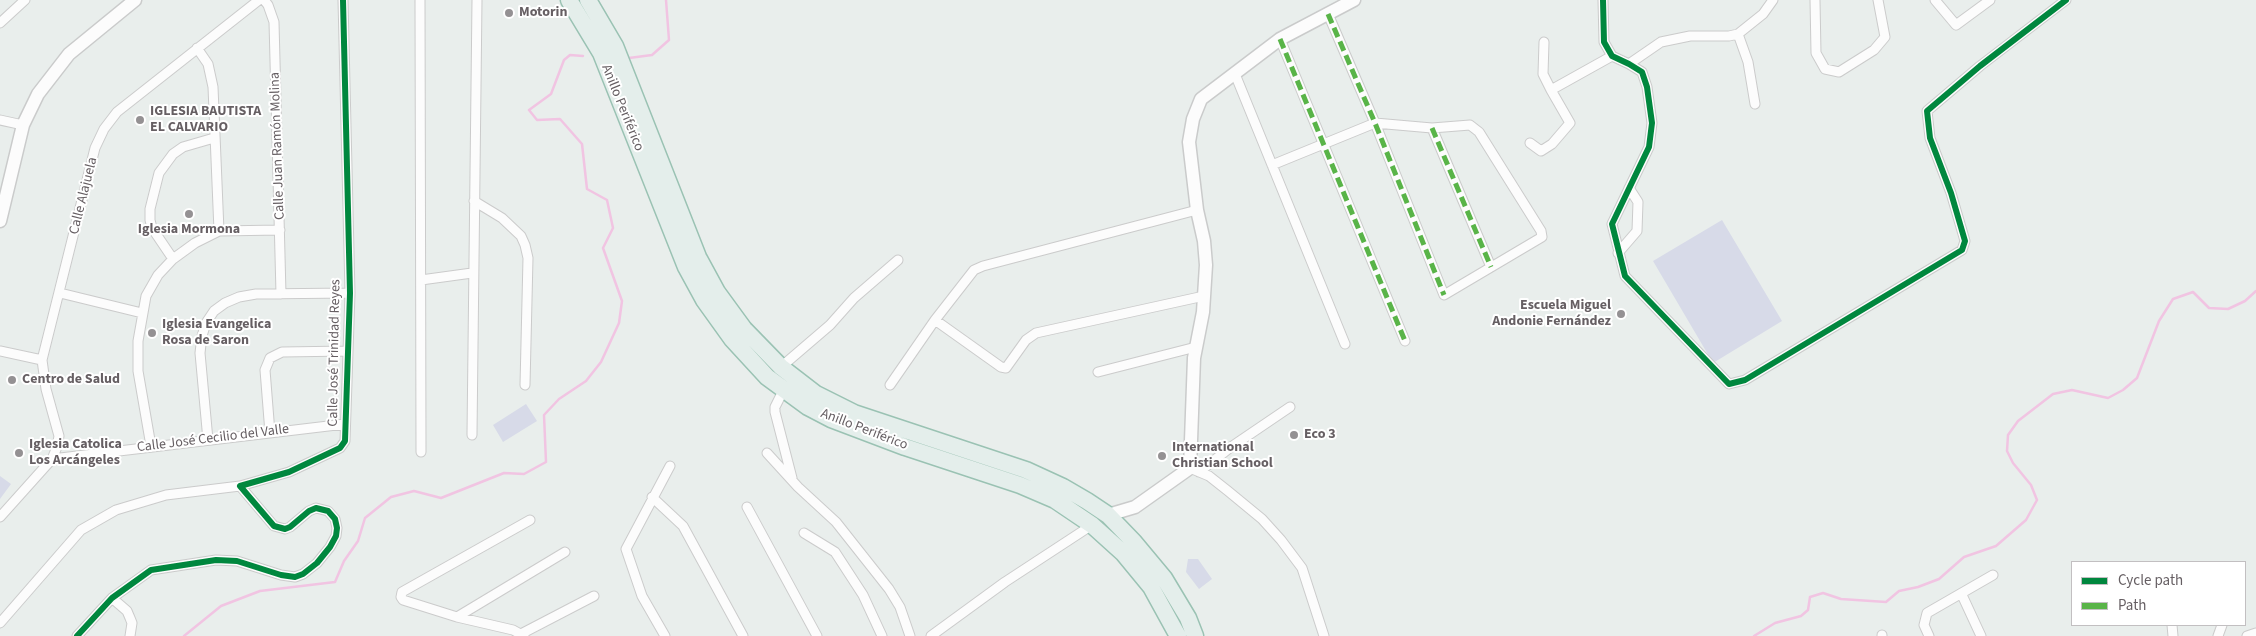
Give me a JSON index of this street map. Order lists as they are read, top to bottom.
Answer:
{
  "streets": {
    "highway": ["Anillo Periférico"],
    "street": [
      "Calle Juan Ramón Molina",
      "Calle Alajuela",
      "Calle José Trinidad Reyes",
      "Calle José Cecilio del Valle"
    ]
  },
  "crossings": [
    ["Calle Alajuela", "Calle José Cecilio del Valle"],
    ["Calle José Trinidad Reyes", "Calle José Cecilio del Valle"]
  ],
  "places": [
    "Motorin",
    "IGLESIA BAUTISTA EL CALVARIO",
    "Iglesia Mormona",
    "Escuela Miguel Andonie Fernández",
    "Iglesia Evangelica Rosa de Saron",
    "Centro de Salud",
    "Eco 3",
    "Iglesia Catolica Los Arcángeles",
    "International Christian School"
  ],
  "legend": ["Cycle path", "Path"]
}
